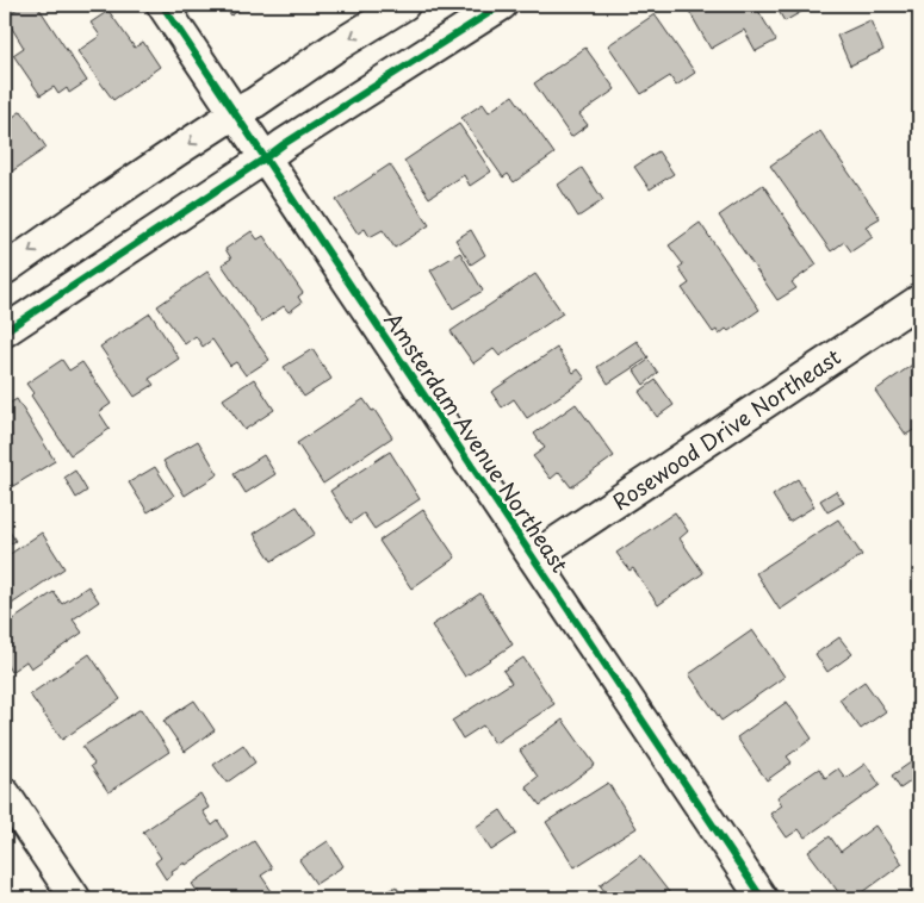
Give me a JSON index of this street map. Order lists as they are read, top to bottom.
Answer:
{
  "streets": {
    "street": ["Rosewood Drive Northeast", "Amsterdam Avenue Northeast"]
  },
  "crossings": [
    ["Rosewood Drive Northeast", "Amsterdam Avenue Northeast"]
  ]
}
